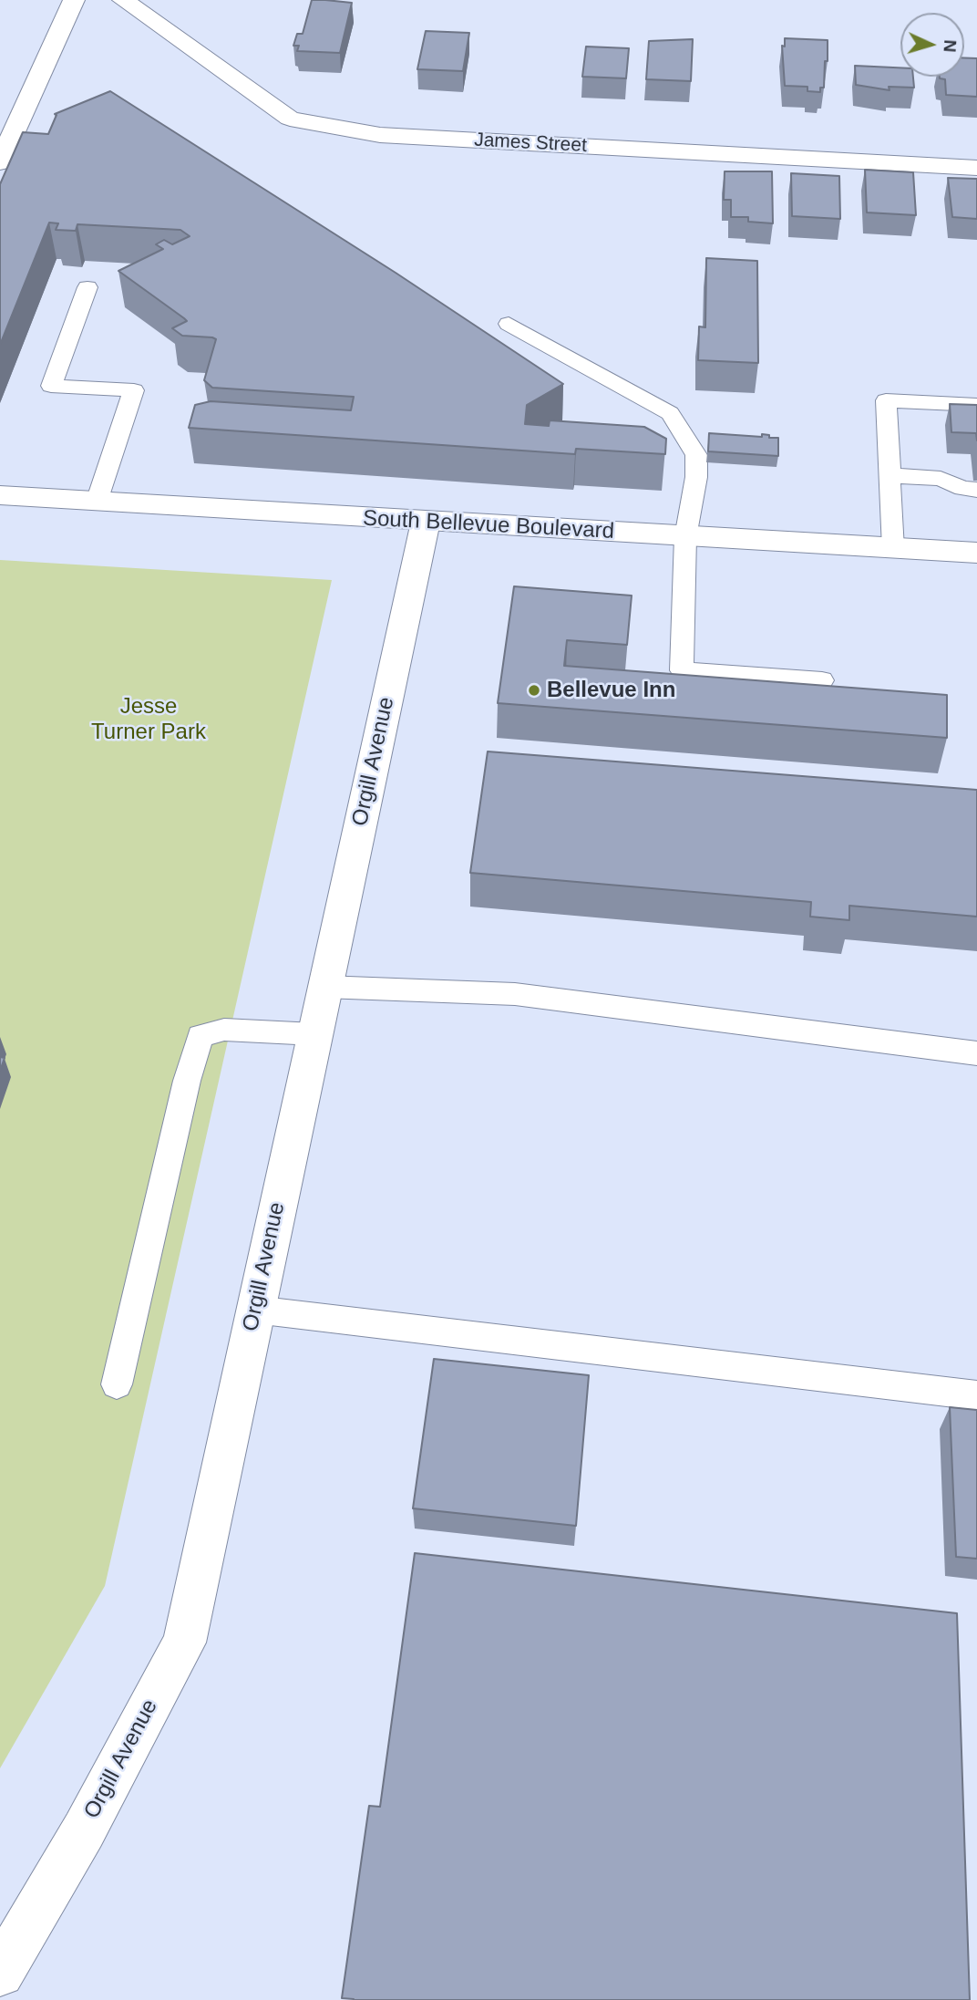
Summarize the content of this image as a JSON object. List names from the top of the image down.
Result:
{
  "streets": {
    "street": ["James Street", "South Bellevue Boulevard", "Orgill Avenue"]
  },
  "crossings": [
    ["South Bellevue Boulevard", "Orgill Avenue"]
  ],
  "parks": ["Jesse Turner Park"],
  "places": ["Bellevue Inn"],
  "north": "right"
}
